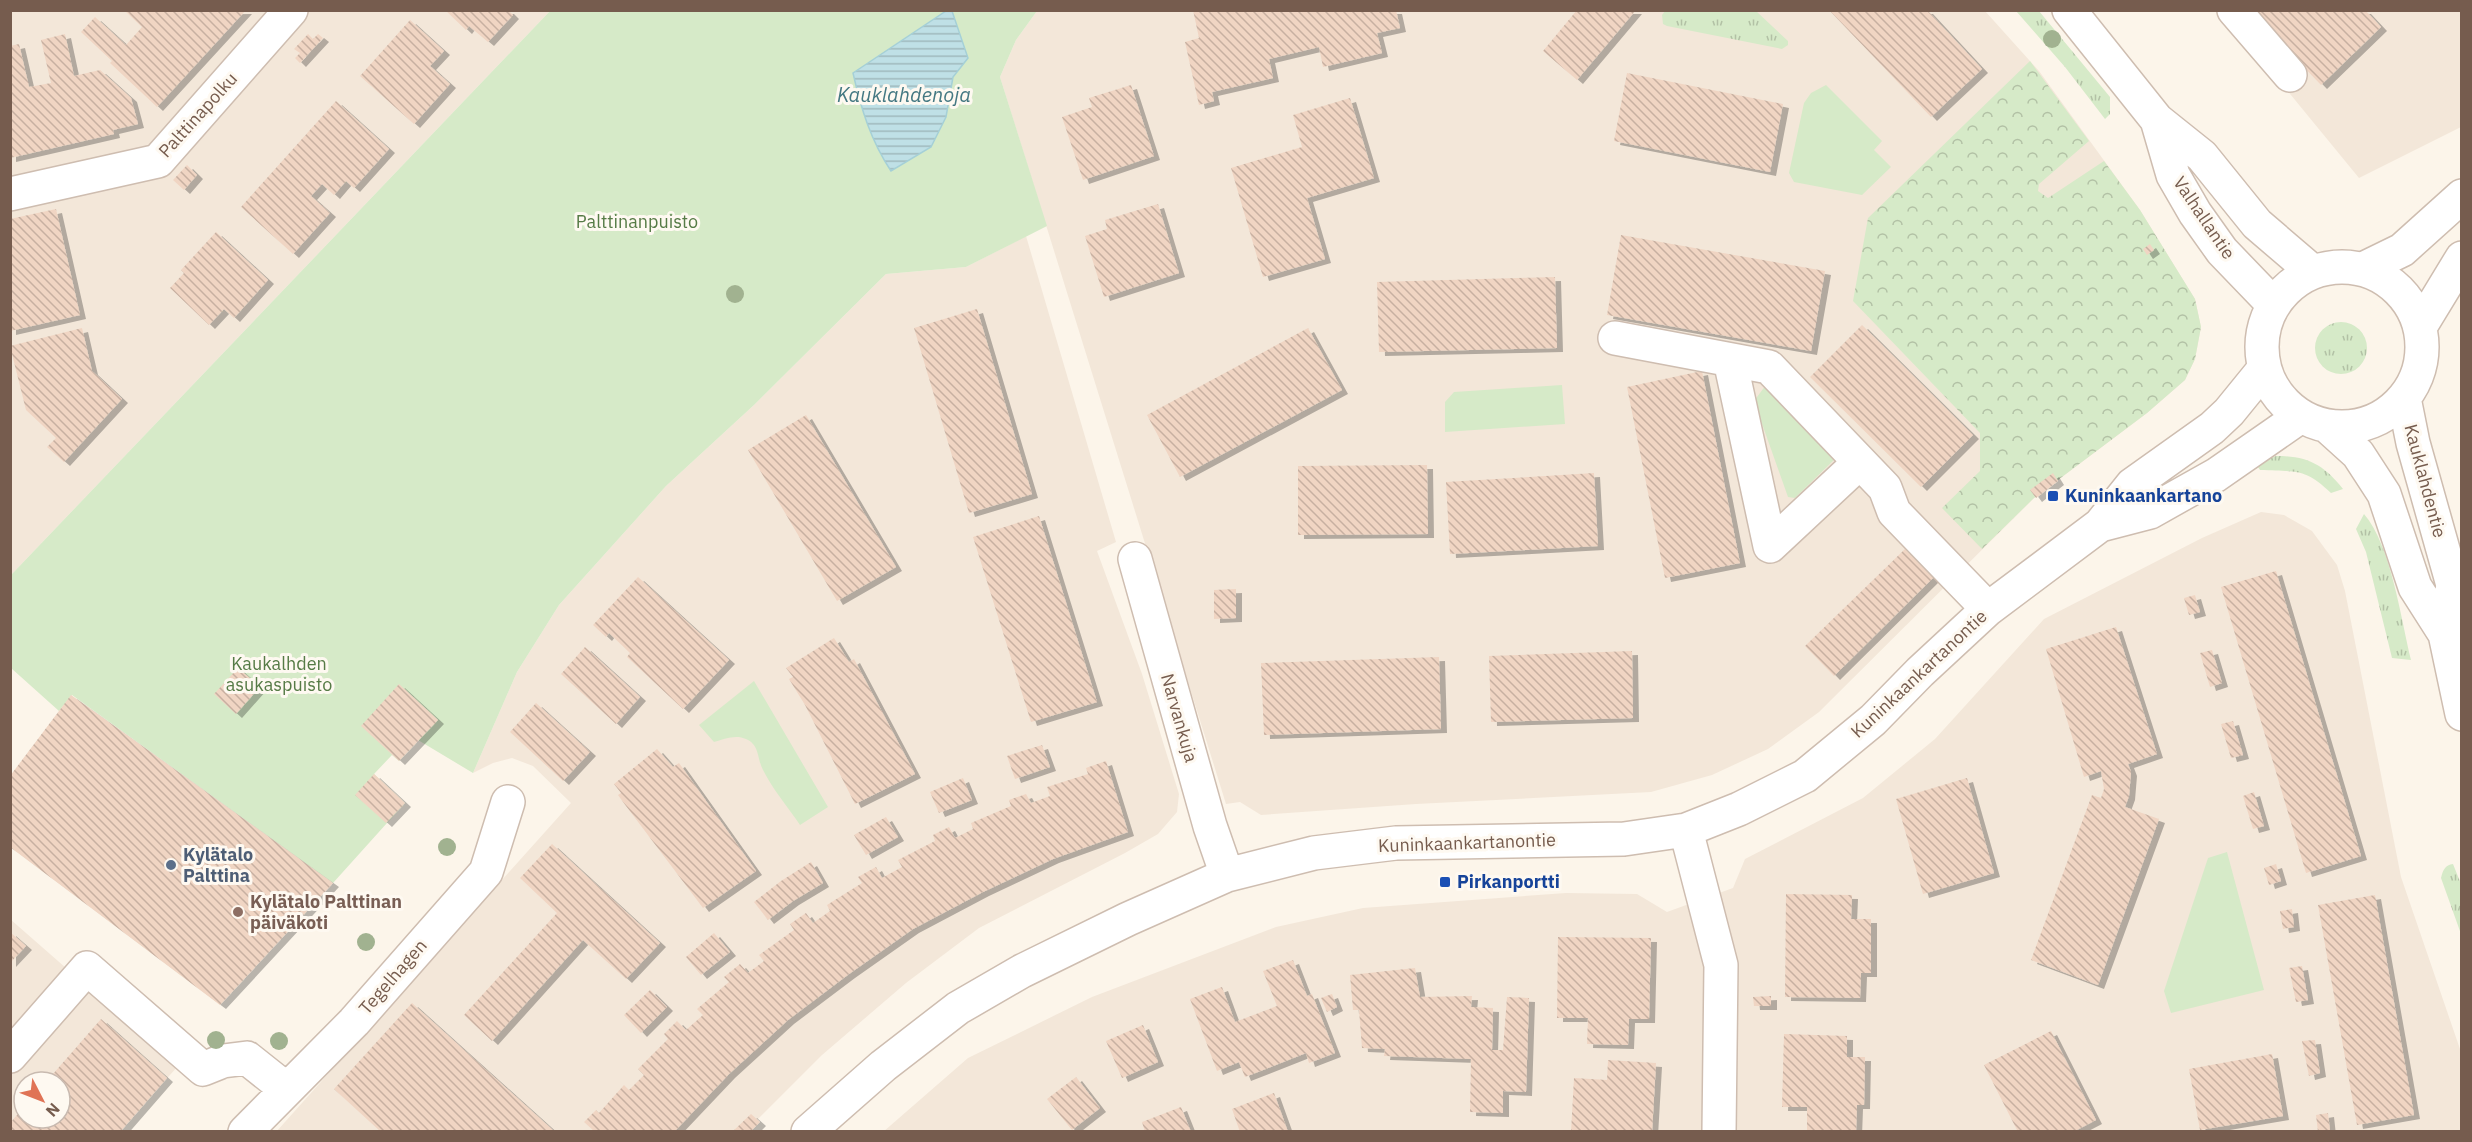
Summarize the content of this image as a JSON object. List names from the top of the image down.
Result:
{
  "streets": {
    "street": [
      "Palttinapolku",
      "Valhallantie",
      "Kauklahdentie",
      "Kuninkaankartanontie",
      "Narvankuja",
      "Tegelhagen"
    ]
  },
  "crossings": [
    ["Valhallantie", "Kauklahdentie"],
    ["Valhallantie", "Kuninkaankartanontie"],
    ["Kauklahdentie", "Kuninkaankartanontie"],
    ["Kuninkaankartanontie", "Narvankuja"]
  ],
  "water": ["Kauklahdenoja"],
  "parks": ["Palttinanpuisto", "Kaukalhden asukaspuisto"],
  "places": {
    "transit": ["Kuninkaankartano", "Pirkanportti"],
    "other": ["Kylätalo Palttina", "Kylätalo Palttinan päiväkoti"]
  },
  "north": "bottom right"
}
